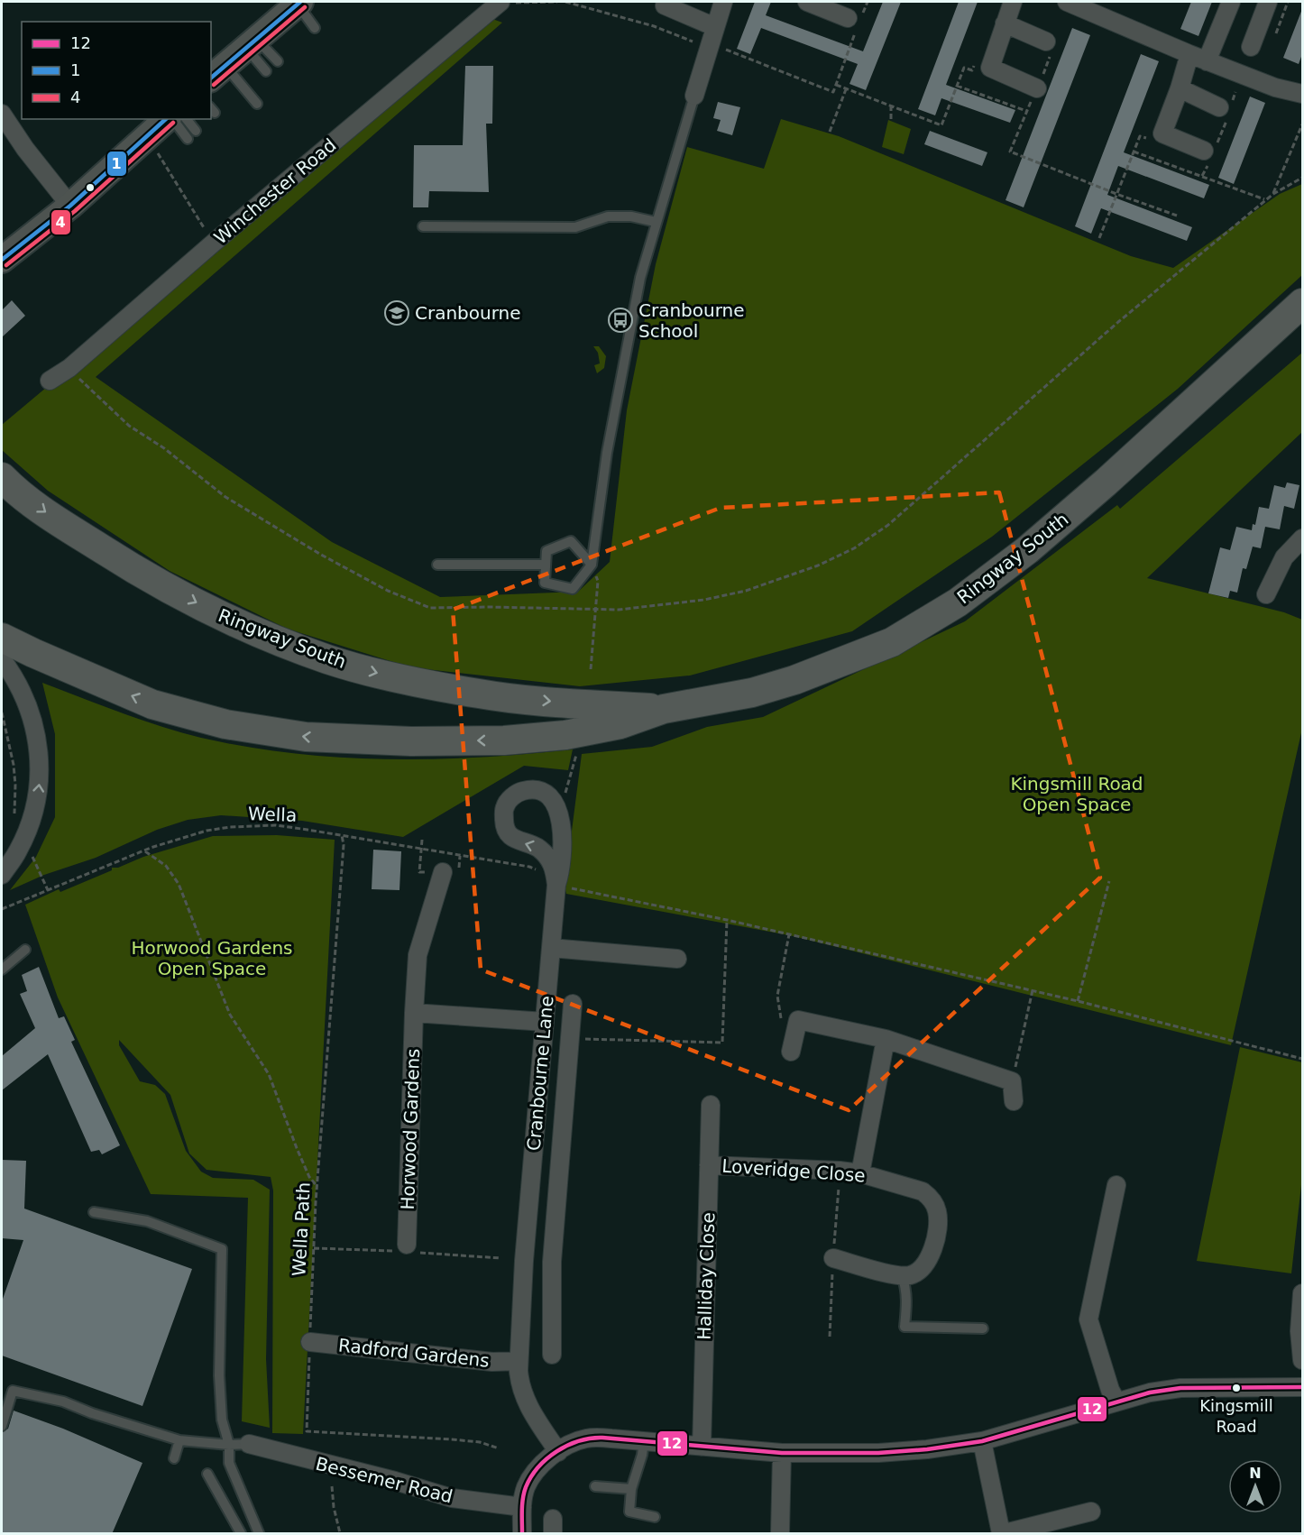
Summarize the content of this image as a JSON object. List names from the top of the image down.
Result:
{
  "streets": {
    "main road": ["Ringway South"],
    "street": [
      "Winchester Road",
      "Cranbourne Lane",
      "Horwood Gardens",
      "Loveridge Close",
      "Halliday Close",
      "Radford Gardens",
      "Bessemer Road"
    ],
    "path": ["Wella", "Wella Path"]
  },
  "crossings": [
    ["Wella", "Wella Path"],
    ["Cranbourne Lane", "Radford Gardens"],
    ["Loveridge Close", "Halliday Close"],
    ["Wella Path", "Radford Gardens"]
  ],
  "parks": ["Kingsmill Road Open Space", "Horwood Gardens Open Space"],
  "places": {
    "school or university": ["Cranbourne"],
    "bus stop": ["Cranbourne School"],
    "other": ["Kingsmill Road"]
  },
  "lines": ["transit line 1", "transit line 4", "transit line 12"],
  "legend": ["12", "1", "4"],
  "north": "top"
}
